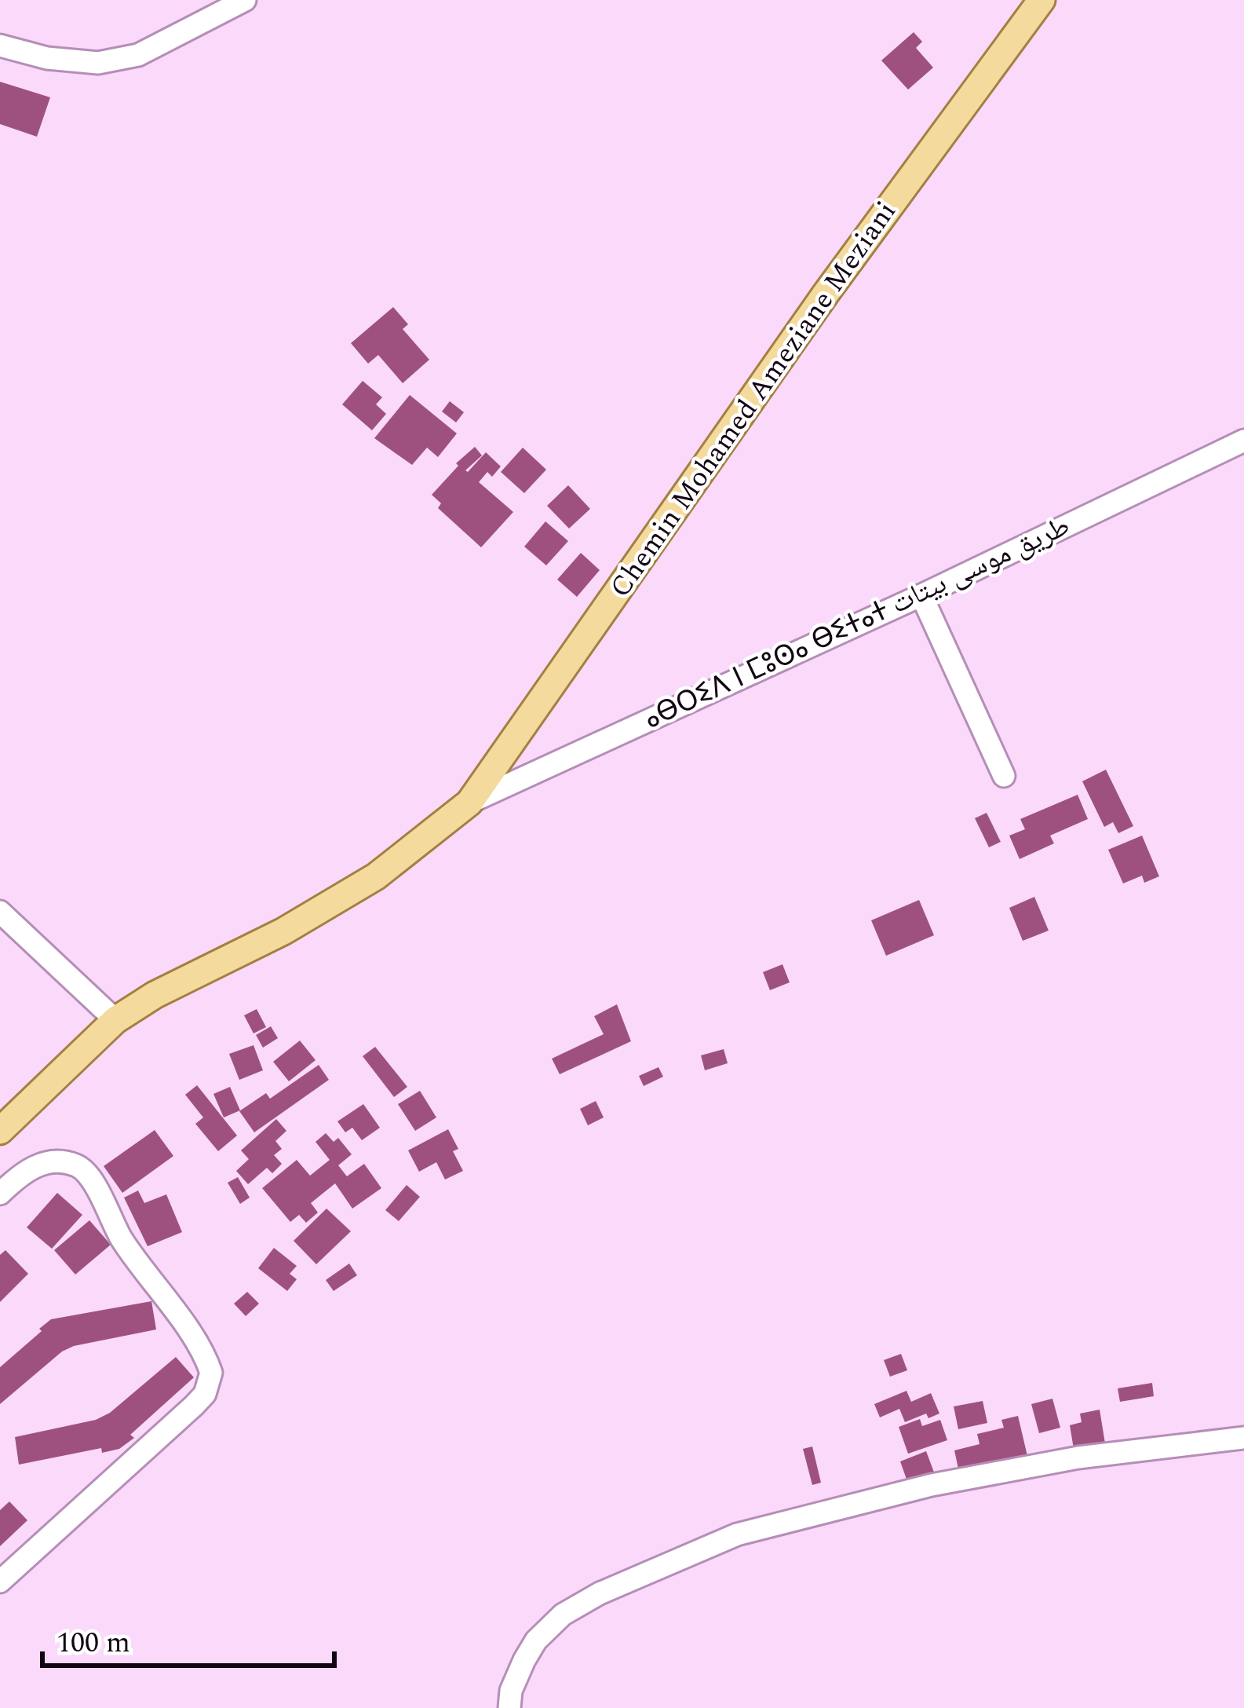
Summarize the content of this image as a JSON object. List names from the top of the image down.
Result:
{
  "streets": {
    "main road": ["Chemin Mohamed Ameziane Meziani"],
    "street": ["ⴰⴱⵔⵉⴷ ⵏ ⵎⵓⵙⴰ ⴱⵉⵜⴰⵜ طريق موسى بيتات"]
  },
  "crossings": [
    ["Chemin Mohamed Ameziane Meziani", "ⴰⴱⵔⵉⴷ ⵏ ⵎⵓⵙⴰ ⴱⵉⵜⴰⵜ طريق موسى بيتات"]
  ],
  "scale_bar": "100 m"
}
